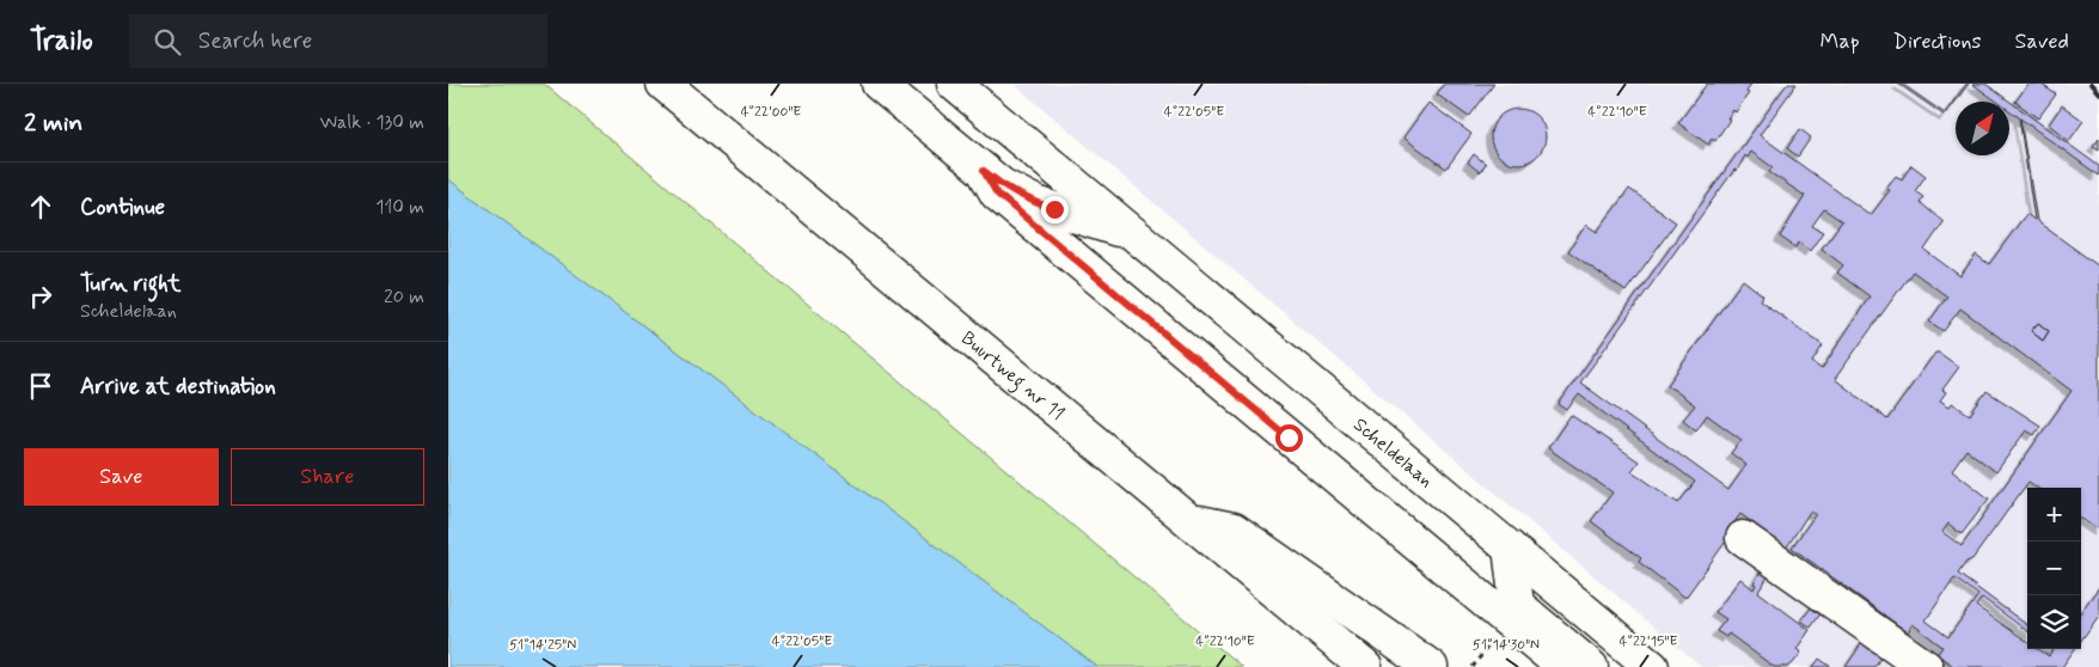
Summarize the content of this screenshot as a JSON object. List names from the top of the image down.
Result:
{
  "streets": {
    "lane": ["Buurtweg nr 11", "Scheldelaan"]
  },
  "north": "top right",
  "page": {
    "header": "Trailo",
    "search": "Search here",
    "nav": ["Map", "Directions", "Saved"],
    "heading": ["2 min", "Walk · 130 m"],
    "list": [
      ["Continue", "110 m"],
      ["Turn right", "Scheldelaan", "20 m"],
      "Arrive at destination"
    ],
    "buttons": ["Save", "Share"],
    "map_buttons": ["+", "−"]
  },
  "coordinates": [
    "4°22'00\"E",
    "4°22'05\"E",
    "4°22'10\"E",
    "4°22'15\"E",
    "51°14'25\"N",
    "51°14'30\"N"
  ]
}
